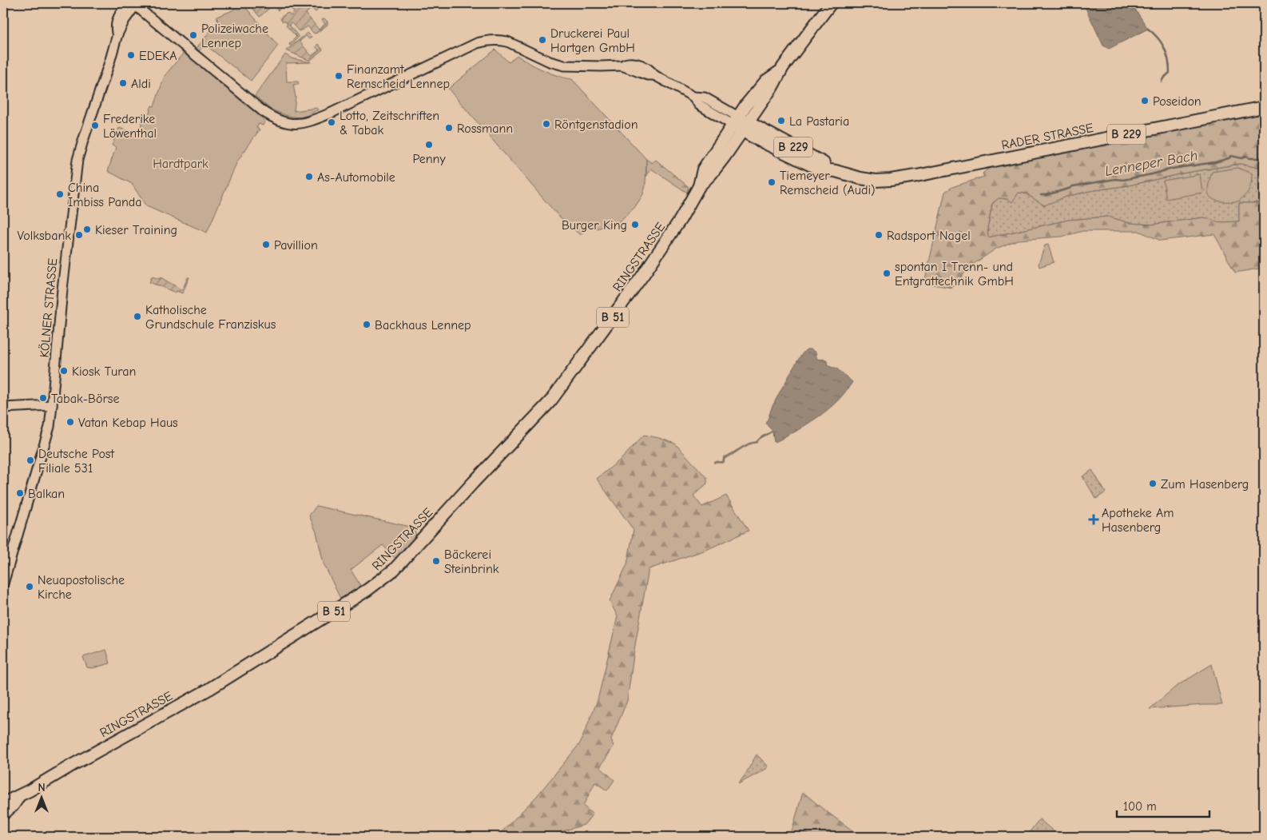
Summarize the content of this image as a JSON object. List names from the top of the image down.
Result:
{
  "streets": {
    "main road": [
      "B 229",
      "RADER STRASSE",
      "RINGSTRASSE",
      "B 51"
    ],
    "street": ["KÖLNER STRASSE"]
  },
  "crossings": [
    ["B 229", "RADER STRASSE"],
    ["B 229", "RINGSTRASSE"],
    ["B 229", "KÖLNER STRASSE"],
    ["RADER STRASSE", "RINGSTRASSE"]
  ],
  "water": ["Lenneper Bach"],
  "parks": ["Hardtpark"],
  "places": {
    "other": [
      "Polizeiwache Lennep",
      "Druckerei Paul Hartgen GmbH",
      "EDEKA",
      "Finanzamt Remscheid Lennep",
      "Aldi",
      "Poseidon",
      "La Pastaria",
      "Lotto, Zeitschriften & Tabak",
      "Röntgenstadion",
      "Frederike Löwenthal",
      "Rossmann",
      "Penny",
      "As-Automobile",
      "Tiemeyer Remscheid (Audi)",
      "China Imbiss Panda",
      "Burger King",
      "Kieser Training",
      "Volksbank",
      "Radsport Nagel",
      "Pavillion",
      "spontan I Trenn- und Entgrattechnik GmbH",
      "Katholische Grundschule Franziskus",
      "Backhaus Lennep",
      "Kiosk Turan",
      "Tabak-Börse",
      "Vatan Kebap Haus",
      "Deutsche Post Filiale 531",
      "Zum Hasenberg",
      "Balkan",
      "Bäckerei Steinbrink",
      "Neuapostolische Kirche"
    ],
    "health": ["Apotheke Am Hasenberg"]
  },
  "scale_bar": "100 m",
  "north": "top"
}
